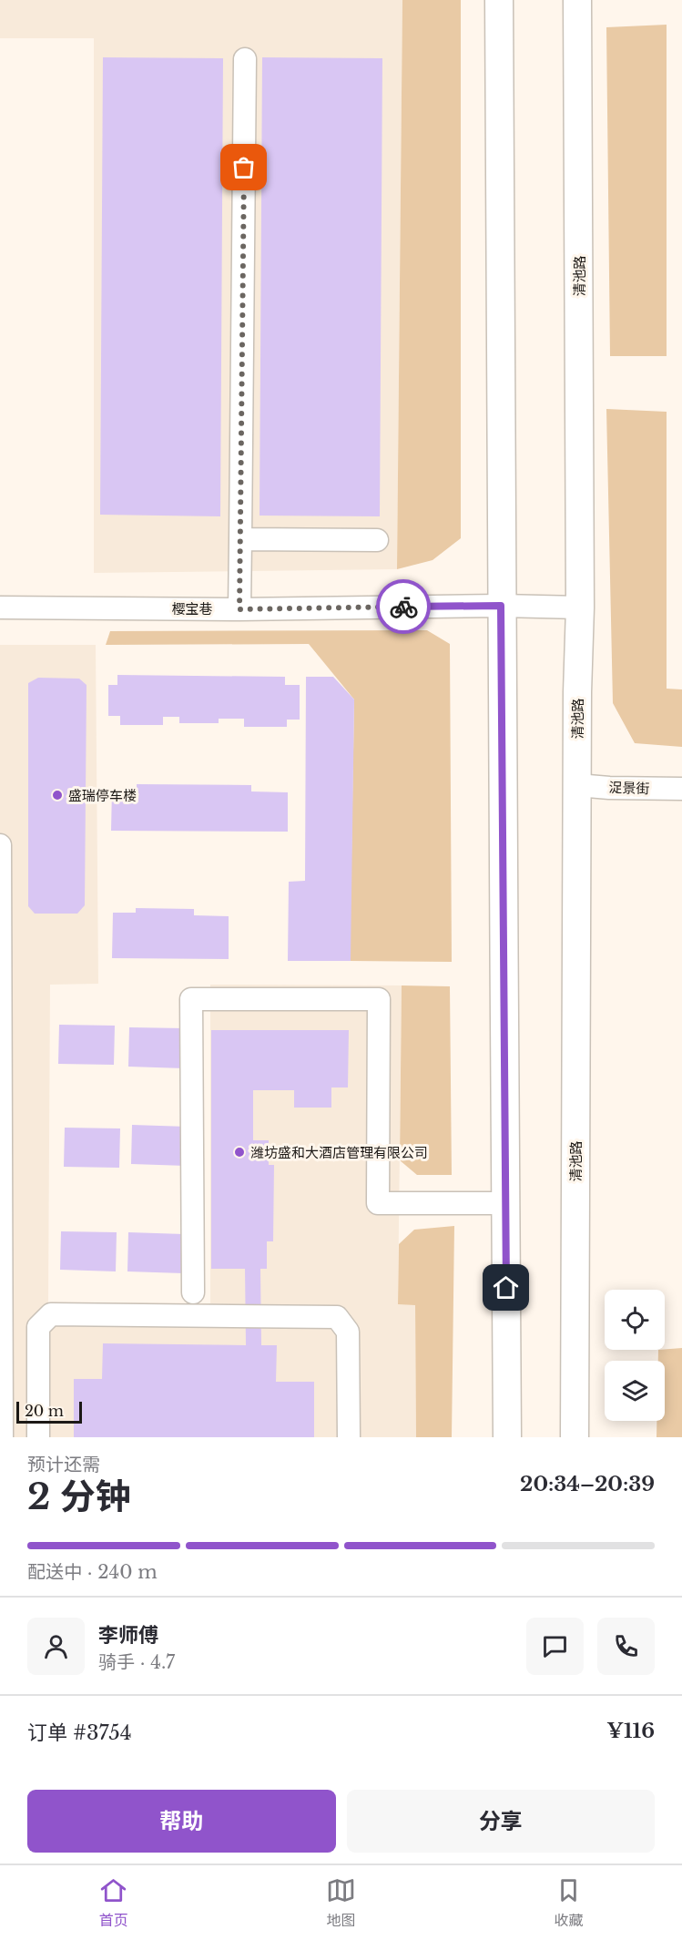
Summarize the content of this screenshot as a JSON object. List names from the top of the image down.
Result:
{
  "streets": {
    "main road": ["清池路"],
    "street": ["樱宝巷", "浞景街"]
  },
  "crossings": [
    ["清池路", "樱宝巷"],
    ["清池路", "浞景街"]
  ],
  "places": ["盛瑞停车楼", "潍坊盛和大酒店管理有限公司"],
  "scale_bar": "20 m",
  "page": {
    "scale": "20 m",
    "heading": ["2 分钟", "预计还需", "20:34–20:39"],
    "panel": [
      "李师傅",
      "骑手 · 4.7",
      "订单 #3754",
      "¥116"
    ],
    "bar": "配送中 · 240 m",
    "buttons": ["帮助", "分享"],
    "tabs": ["首页", "地图", "收藏"]
  }
}
